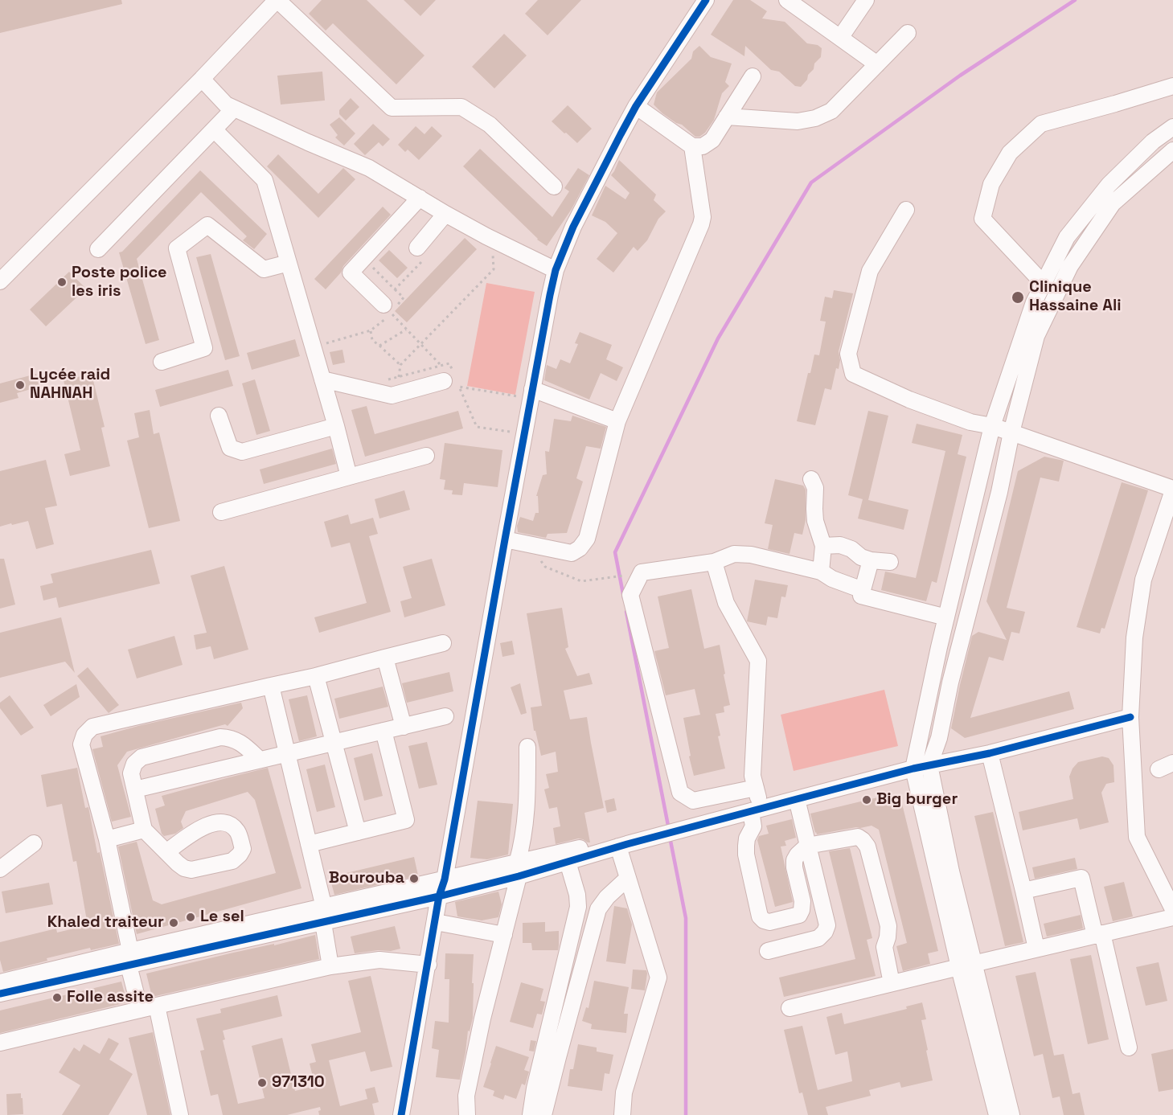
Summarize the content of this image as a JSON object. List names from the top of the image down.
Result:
{
  "places": [
    "Poste police les iris",
    "Clinique Hassaine Ali",
    "Lycée raid NAHNAH",
    "Big burger",
    "Bourouba",
    "Le sel",
    "Khaled traiteur",
    "Folle assite",
    "971310"
  ]
}
